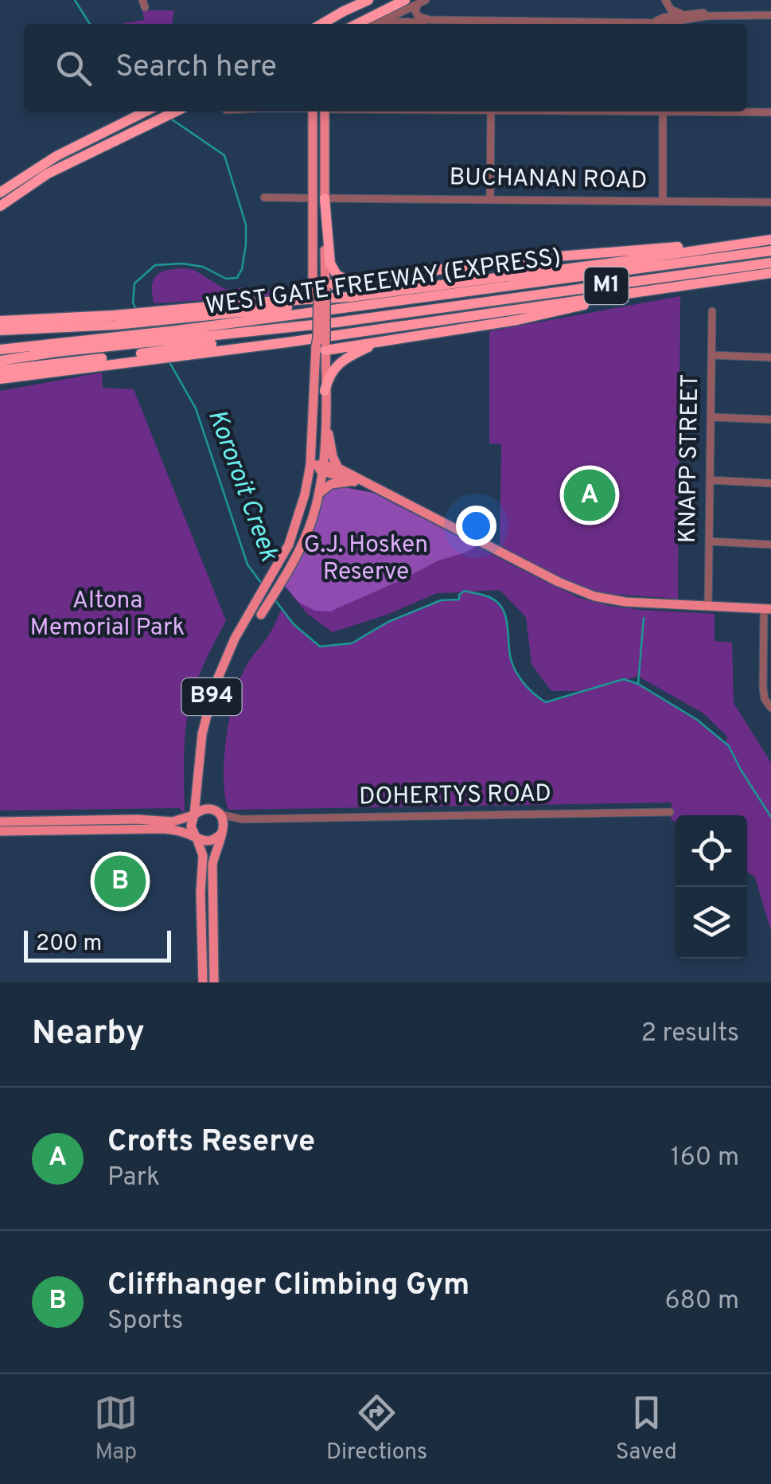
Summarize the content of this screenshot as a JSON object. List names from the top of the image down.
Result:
{
  "streets": {
    "highway": ["WEST GATE FREEWAY (EXPRESS)", "M1"],
    "main road": ["B94"],
    "street": ["BUCHANAN ROAD", "KNAPP STREET", "DOHERTYS ROAD"]
  },
  "crossings": [
    ["BUCHANAN ROAD", "B94"],
    ["WEST GATE FREEWAY (EXPRESS)", "M1"],
    ["B94", "DOHERTYS ROAD"]
  ],
  "water": ["Kororoit Creek"],
  "parks": ["G.J. Hosken Reserve", "Altona Memorial Park"],
  "scale_bar": "200 m",
  "page": {
    "search": "Search here",
    "pins": ["A", "B"],
    "scale": "200 m",
    "heading": ["Nearby", "2 results"],
    "list": [
      {
        "mark": "A",
        "name": "Crofts Reserve",
        "note": "Park",
        "value": "160 m"
      },
      {
        "mark": "B",
        "name": "Cliffhanger Climbing Gym",
        "note": "Sports",
        "value": "680 m"
      }
    ],
    "nav": ["Map", "Directions", "Saved"]
  }
}
